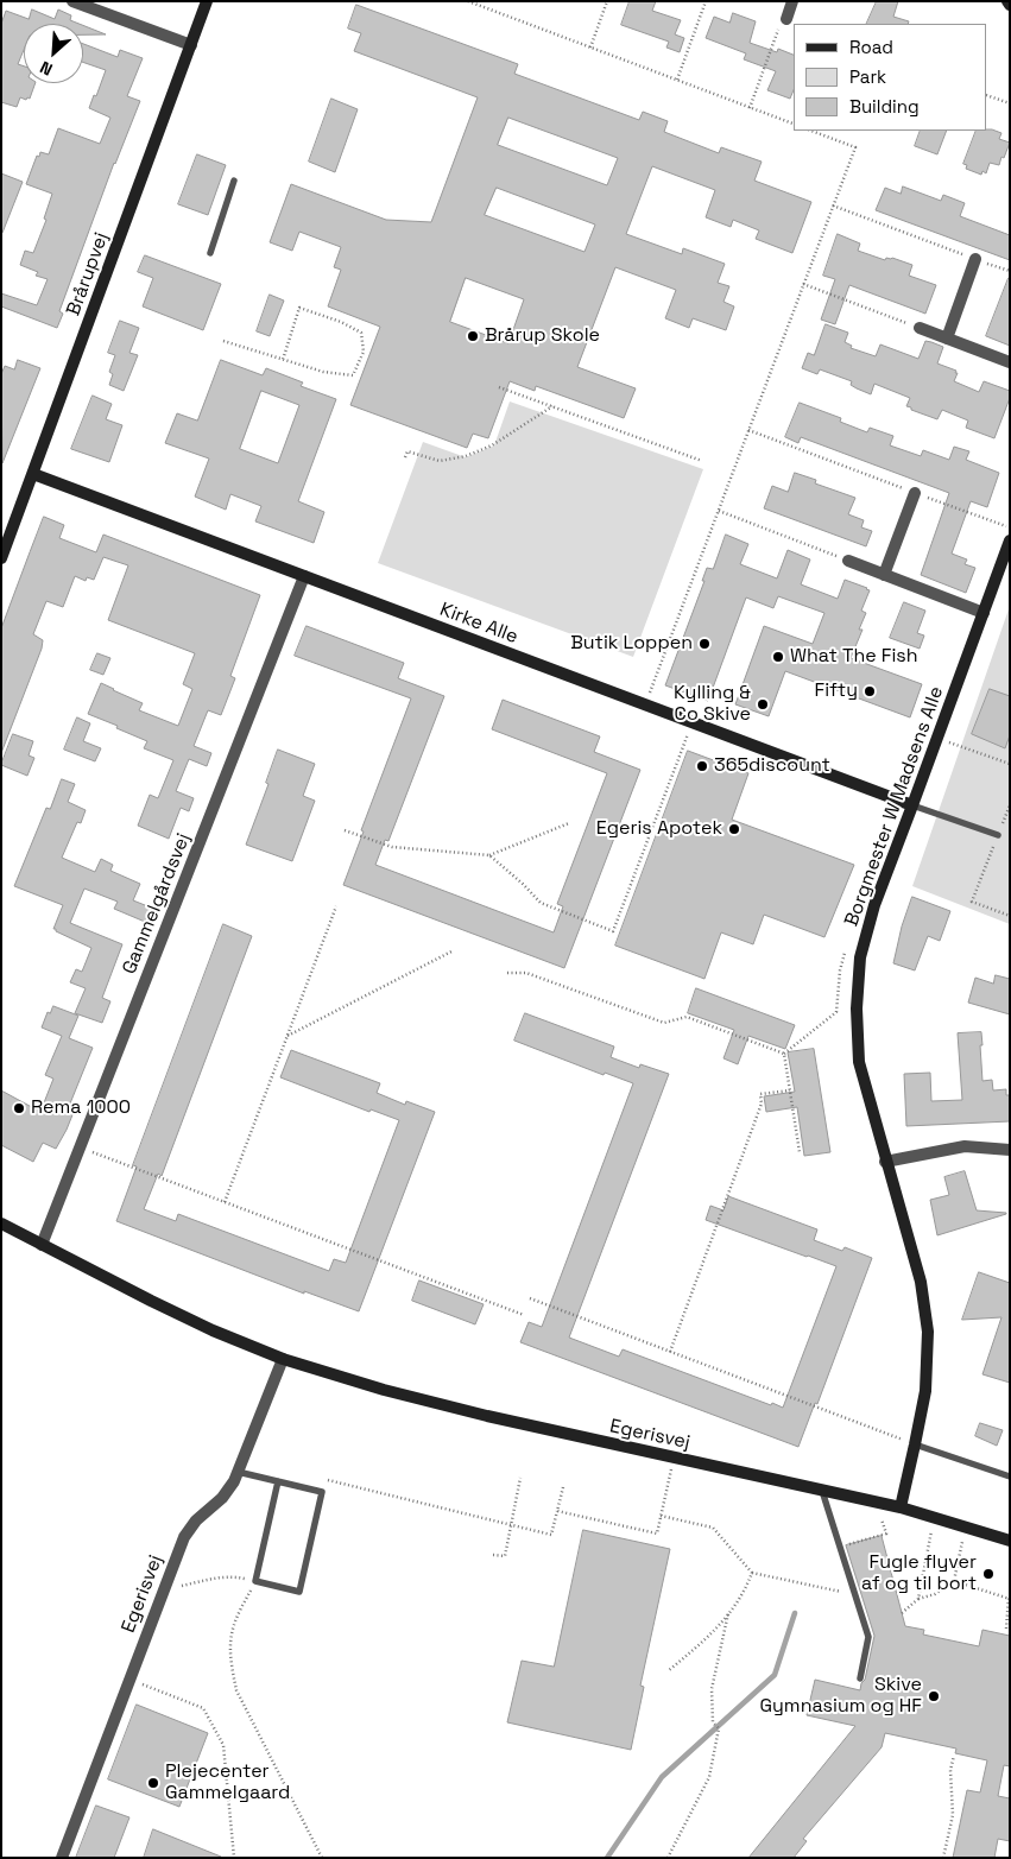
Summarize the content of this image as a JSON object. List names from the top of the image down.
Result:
{
  "streets": {
    "street": [
      "Brårupvej",
      "Kirke Alle",
      "Borgmester W Madsens Alle",
      "Gammelgårdsvej",
      "Egerisvej"
    ]
  },
  "crossings": [
    ["Brårupvej", "Kirke Alle"],
    ["Kirke Alle", "Borgmester W Madsens Alle"],
    ["Kirke Alle", "Gammelgårdsvej"],
    ["Borgmester W Madsens Alle", "Egerisvej"],
    ["Gammelgårdsvej", "Egerisvej"]
  ],
  "places": [
    "Brårup Skole",
    "Butik Loppen",
    "What The Fish",
    "Fifty",
    "Kylling & Co Skive",
    "365discount",
    "Egeris Apotek",
    "Rema 1000",
    "Fugle flyver af og til bort",
    "Skive Gymnasium og HF",
    "Plejecenter Gammelgaard"
  ],
  "legend": ["Road", "Park", "Building"],
  "north": "bottom left"
}
